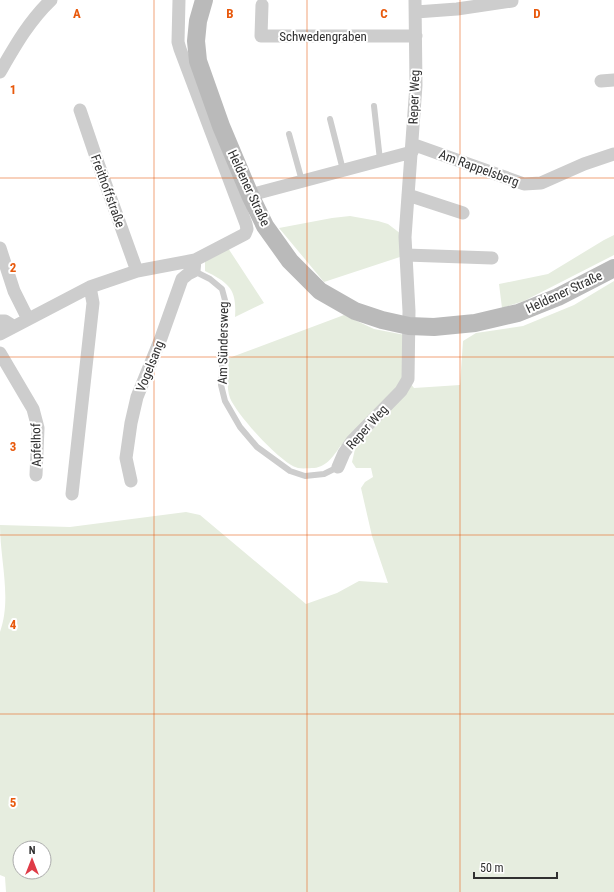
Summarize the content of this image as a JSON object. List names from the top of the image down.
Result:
{
  "streets": {
    "main road": ["Heldener Straße"],
    "street": [
      "Schwedengraben",
      "Reper Weg",
      "Am Rappelsberg",
      "Freithoffstraße",
      "Vogelsang",
      "Apfelhof"
    ],
    "lane": ["Am Sündersweg"]
  },
  "crossings": [
    ["Schwedengraben", "Reper Weg"],
    ["Reper Weg", "Am Rappelsberg"],
    ["Reper Weg", "Heldener Straße"],
    ["Reper Weg", "Am Sündersweg"],
    ["Am Sündersweg", "Vogelsang"]
  ],
  "scale_bar": "50 m",
  "north": "top",
  "grid": {
    "columns": [
      "A",
      "B",
      "C",
      "D"
    ],
    "rows": [
      "1",
      "2",
      "3",
      "4",
      "5"
    ]
  }
}
